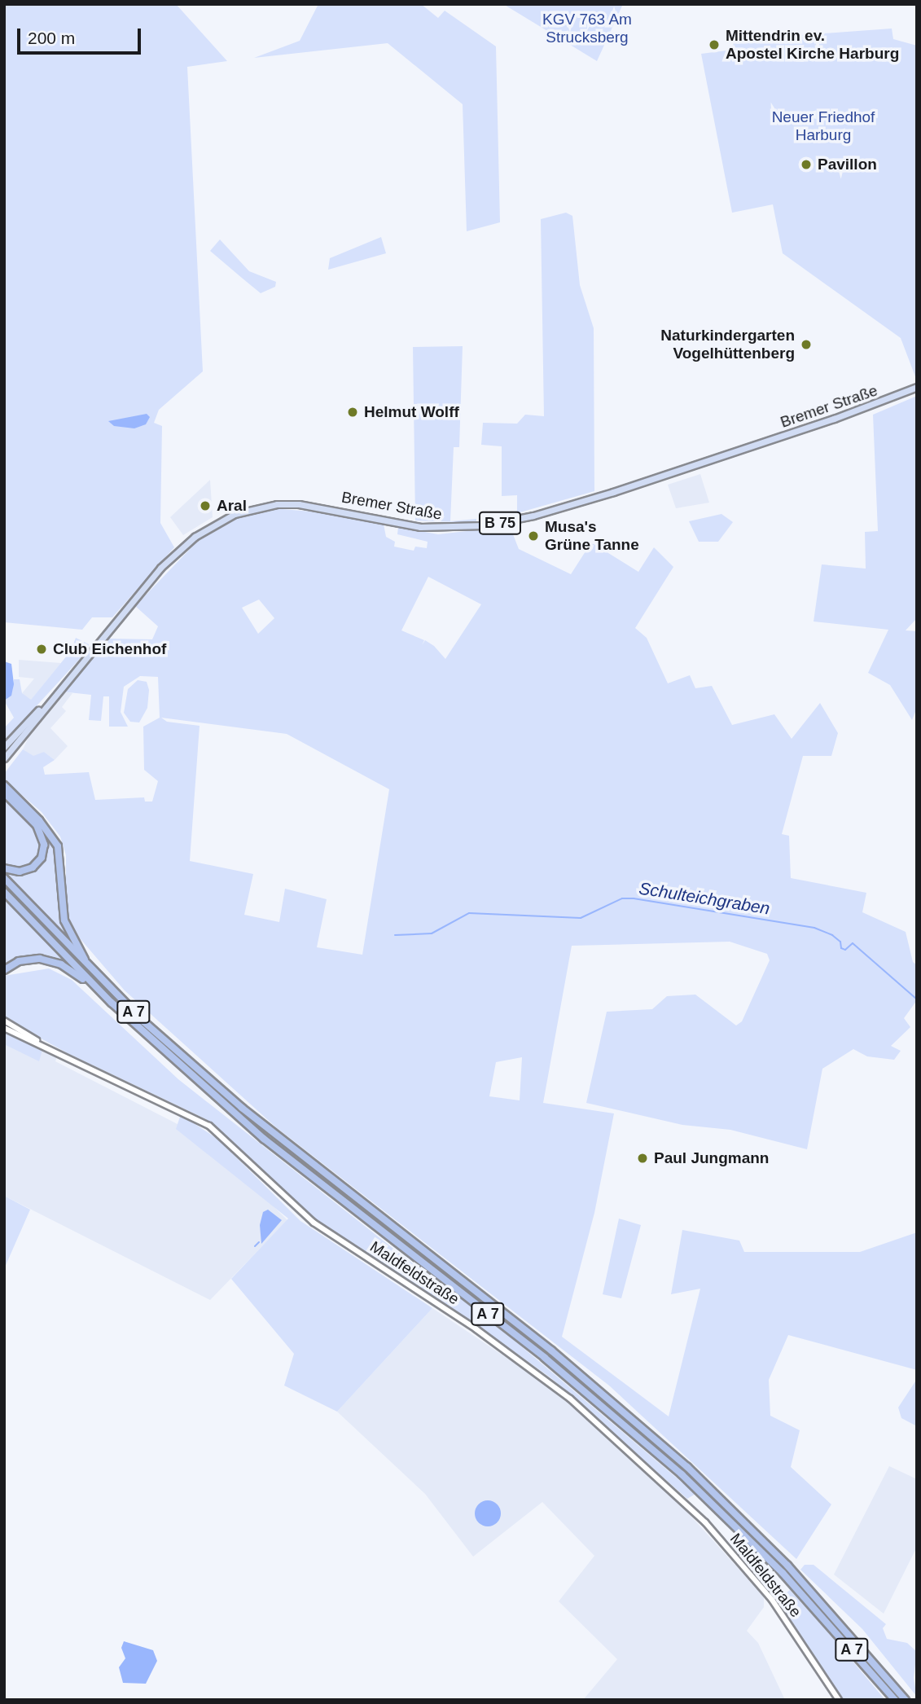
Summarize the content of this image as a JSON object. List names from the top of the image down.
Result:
{
  "streets": {
    "highway": ["A 7"],
    "main road": ["Bremer Straße", "B 75", "Maldfeldstraße"]
  },
  "water": ["Schulteichgraben"],
  "parks": ["KGV 763 Am Strucksberg", "Neuer Friedhof Harburg"],
  "places": [
    "Mittendrin ev. Apostel Kirche Harburg",
    "Pavillon",
    "Naturkindergarten Vogelhüttenberg",
    "Helmut Wolff",
    "Aral",
    "Musa's Grüne Tanne",
    "Club Eichenhof",
    "Paul Jungmann"
  ],
  "scale_bar": "200 m"
}
